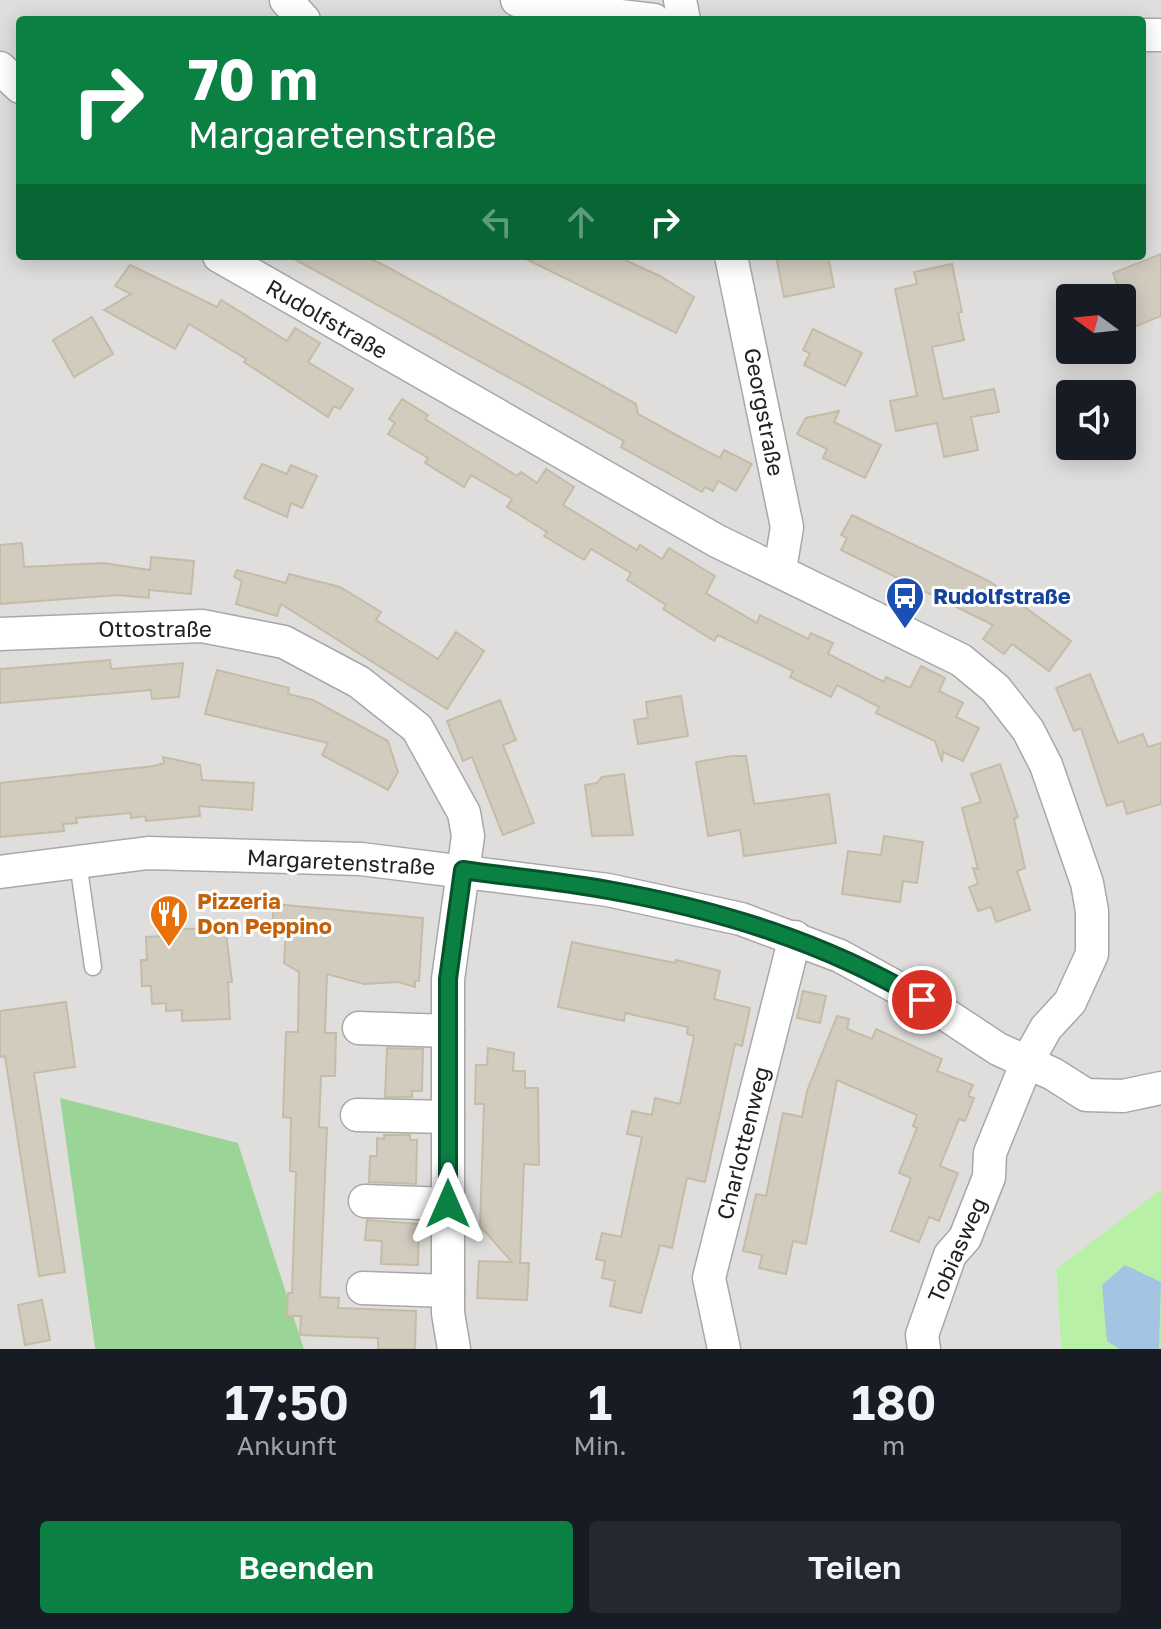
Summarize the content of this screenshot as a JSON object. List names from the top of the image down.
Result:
{
  "streets": {
    "street": [
      "Rudolfstraße",
      "Georgstraße",
      "Ottostraße",
      "Margaretenstraße",
      "Charlottenweg",
      "Tobiasweg"
    ]
  },
  "crossings": [
    ["Rudolfstraße", "Georgstraße"],
    ["Rudolfstraße", "Margaretenstraße"],
    ["Rudolfstraße", "Tobiasweg"],
    ["Ottostraße", "Margaretenstraße"],
    ["Margaretenstraße", "Charlottenweg"],
    ["Margaretenstraße", "Tobiasweg"]
  ],
  "places": {
    "bus stop": ["Rudolfstraße"],
    "restaurant": ["Pizzeria Don Peppino"]
  },
  "north": "left",
  "page": {
    "turn": ["70 m", "Margaretenstraße"],
    "eta": [
      "17:50",
      "Ankunft",
      "1",
      "Min.",
      "180",
      "m"
    ],
    "buttons": ["Beenden", "Teilen"]
  }
}
